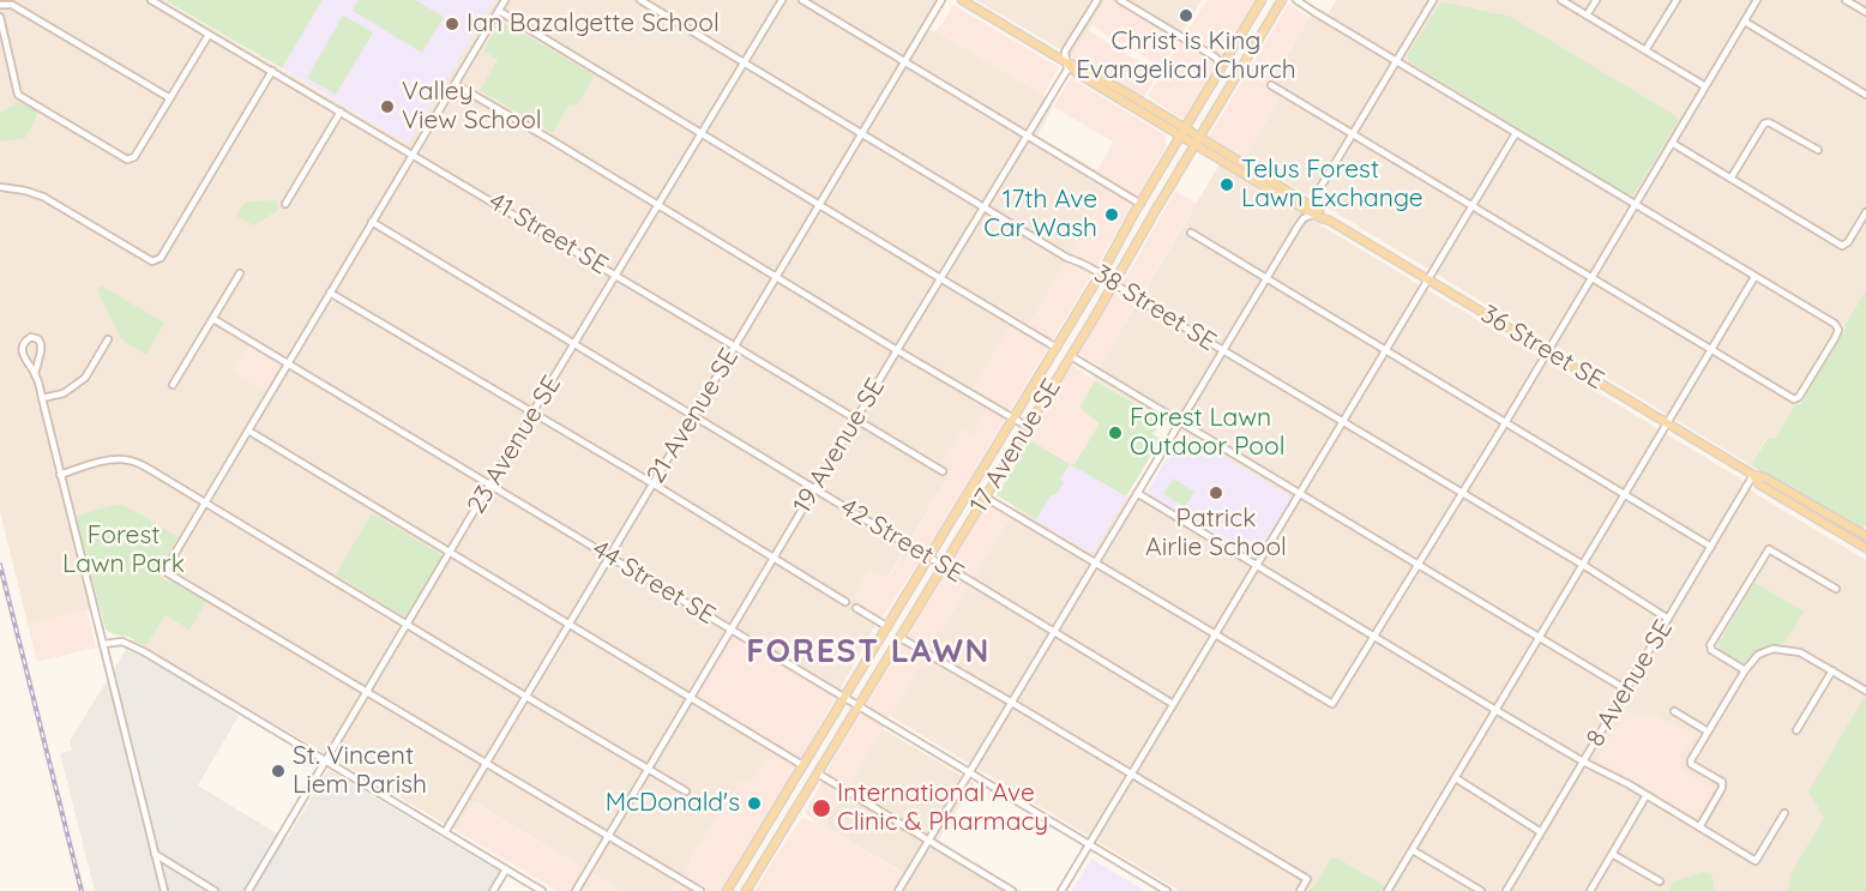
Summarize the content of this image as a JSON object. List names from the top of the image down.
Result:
{
  "streets": {
    "main road": ["36 Street SE", "17 Avenue SE"],
    "street": [
      "41 Street SE",
      "38 Street SE",
      "21 Avenue SE",
      "23 Avenue SE",
      "19 Avenue SE",
      "42 Street SE",
      "44 Street SE",
      "8 Avenue SE"
    ]
  },
  "crossings": [
    ["41 Street SE", "21 Avenue SE"],
    ["41 Street SE", "23 Avenue SE"],
    ["41 Street SE", "19 Avenue SE"],
    ["38 Street SE", "21 Avenue SE"],
    ["38 Street SE", "23 Avenue SE"],
    ["38 Street SE", "19 Avenue SE"],
    ["38 Street SE", "17 Avenue SE"],
    ["38 Street SE", "8 Avenue SE"],
    ["36 Street SE", "19 Avenue SE"],
    ["36 Street SE", "17 Avenue SE"],
    ["36 Street SE", "8 Avenue SE"],
    ["21 Avenue SE", "42 Street SE"],
    ["21 Avenue SE", "44 Street SE"],
    ["23 Avenue SE", "42 Street SE"],
    ["23 Avenue SE", "44 Street SE"],
    ["19 Avenue SE", "42 Street SE"],
    ["19 Avenue SE", "44 Street SE"],
    ["17 Avenue SE", "42 Street SE"],
    ["17 Avenue SE", "44 Street SE"]
  ],
  "districts": ["FOREST LAWN"],
  "parks": ["Forest Lawn Park"],
  "places": [
    "Christ is King Evangelical Church",
    "Ian Bazalgette School",
    "Valley View School",
    "Telus Forest Lawn Exchange",
    "17th Ave Car Wash",
    "Forest Lawn Outdoor Pool",
    "Patrick Airlie School",
    "St. Vincent Liem Parish",
    "McDonald's",
    "International Ave Clinic & Pharmacy"
  ]
}
